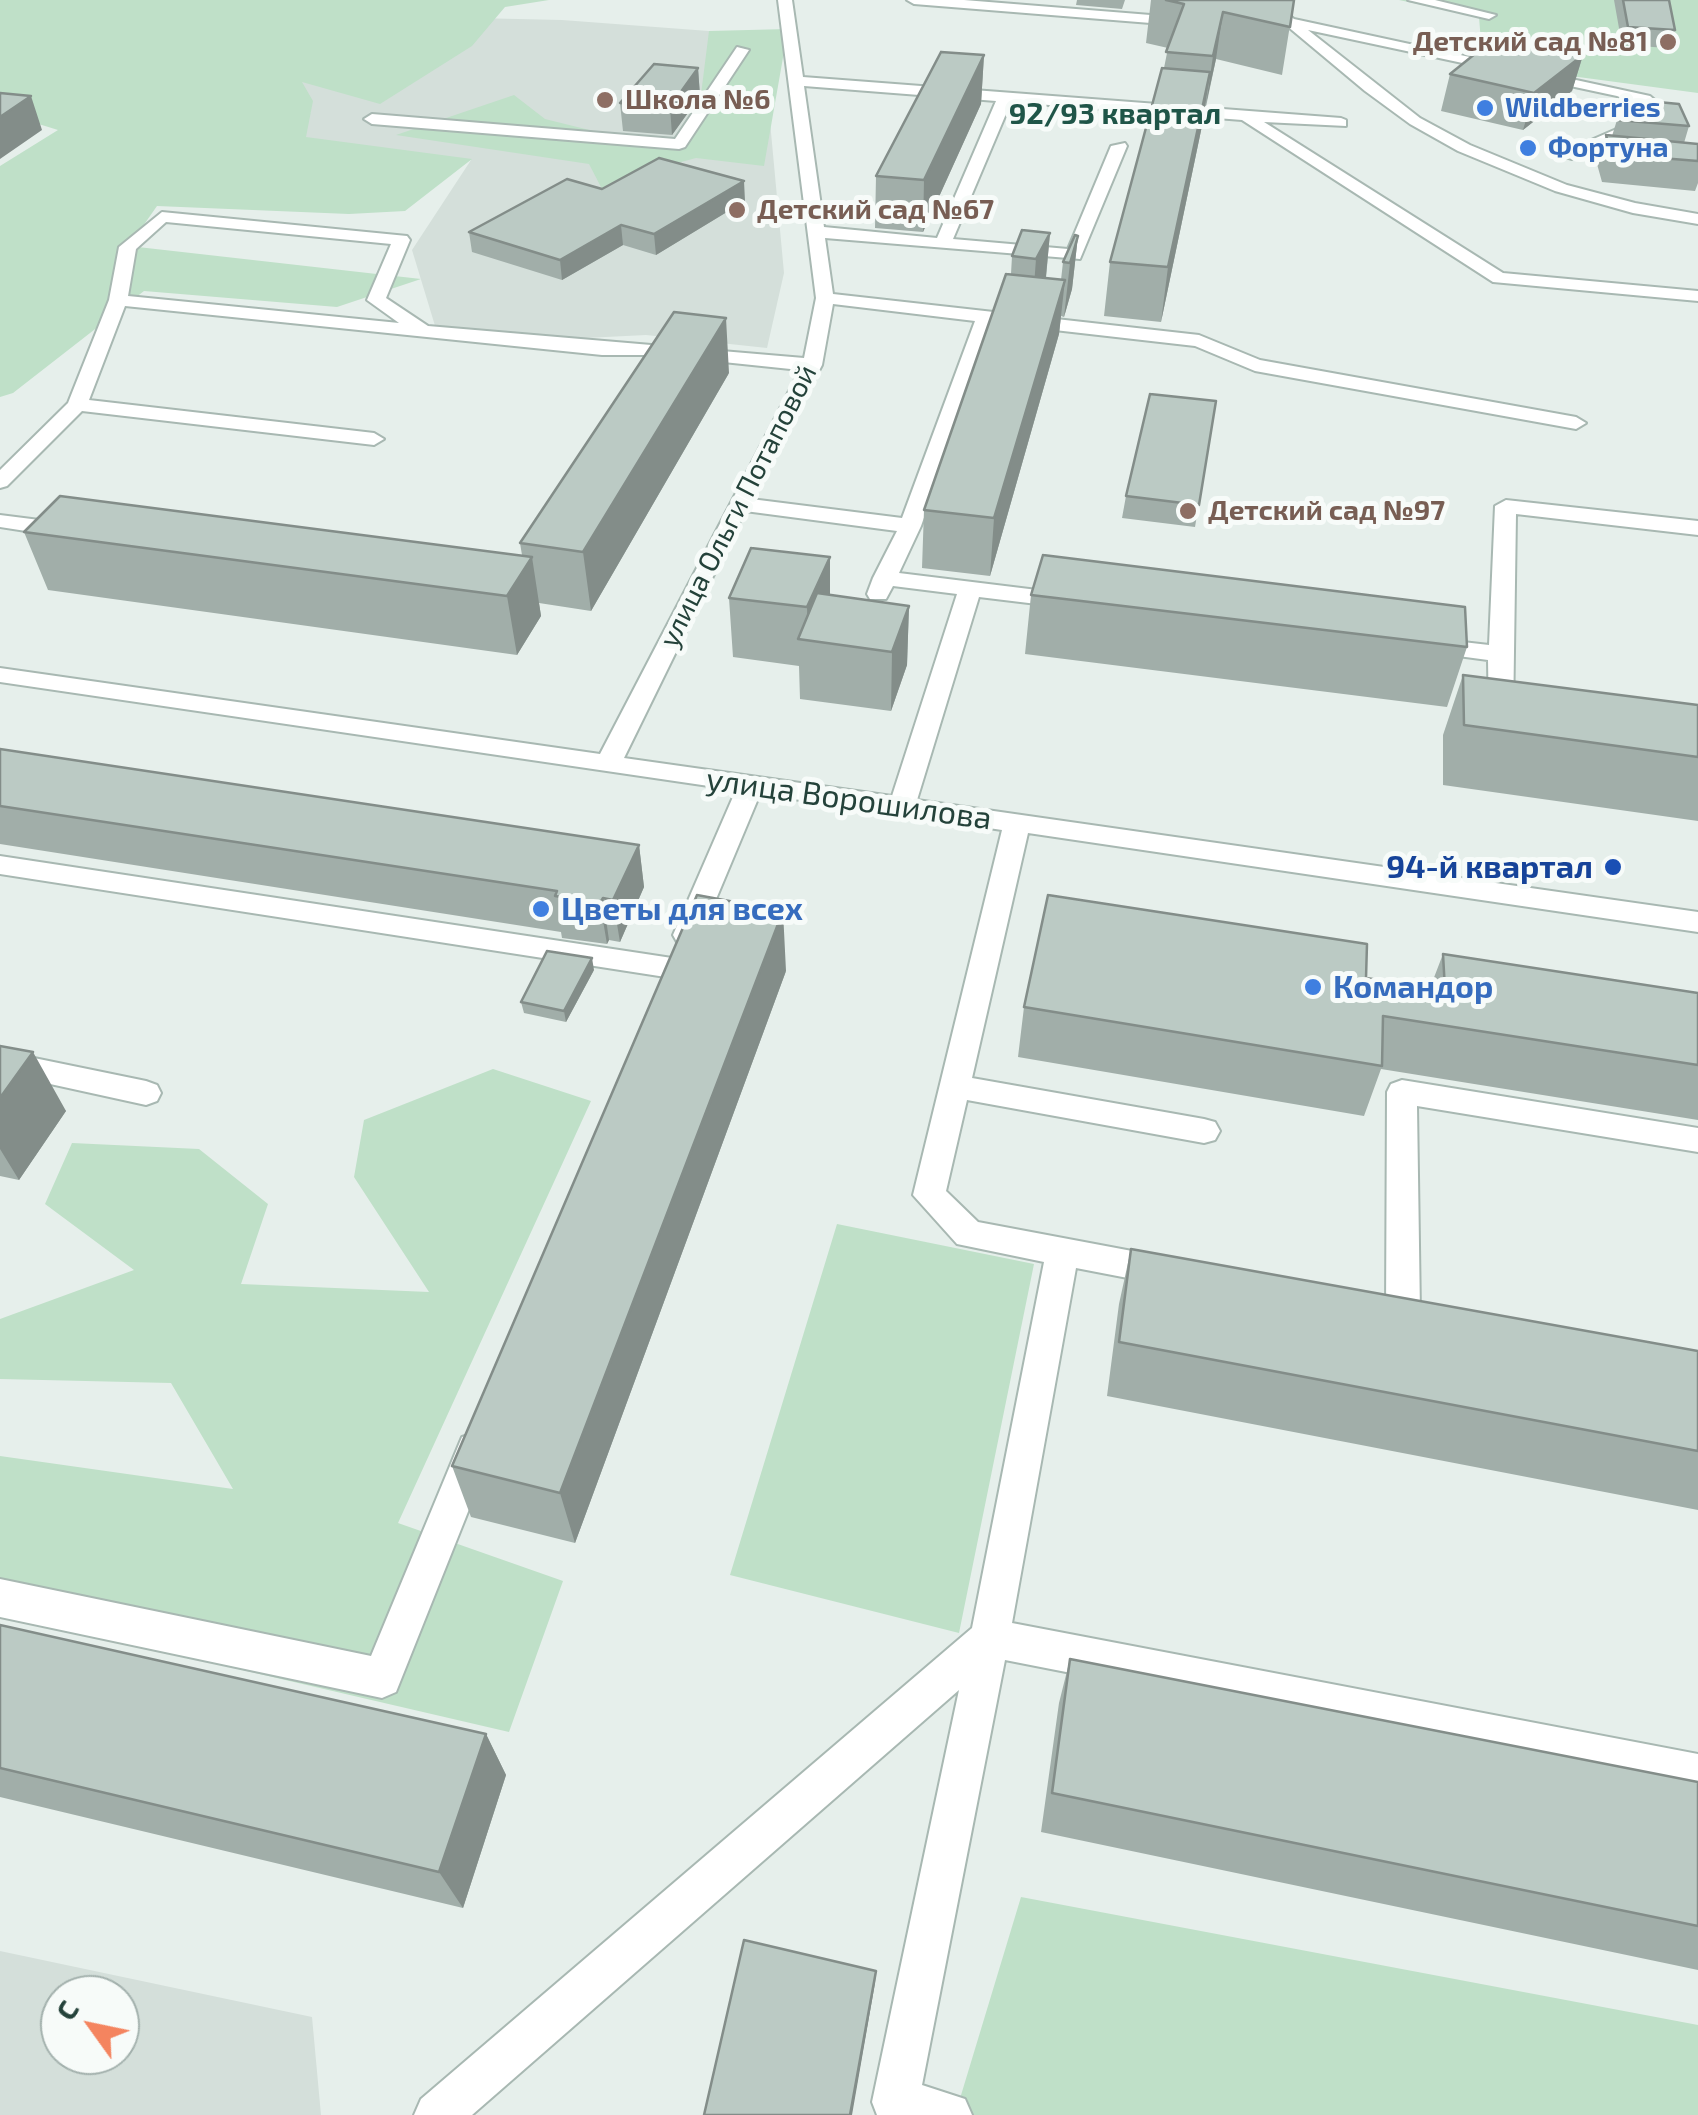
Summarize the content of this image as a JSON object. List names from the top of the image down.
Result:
{
  "streets": {
    "street": ["улица Ольги Потаповой", "улица Ворошилова"]
  },
  "crossings": [
    ["улица Ольги Потаповой", "улица Ворошилова"]
  ],
  "districts": ["92/93 квартал"],
  "places": [
    "Детский сад №81",
    "Школа №6",
    "Wildberries",
    "Фортуна",
    "Детский сад №67",
    "Детский сад №97",
    "94-й квартал",
    "Цветы для всех",
    "Командор"
  ],
  "north": "top left"
}
